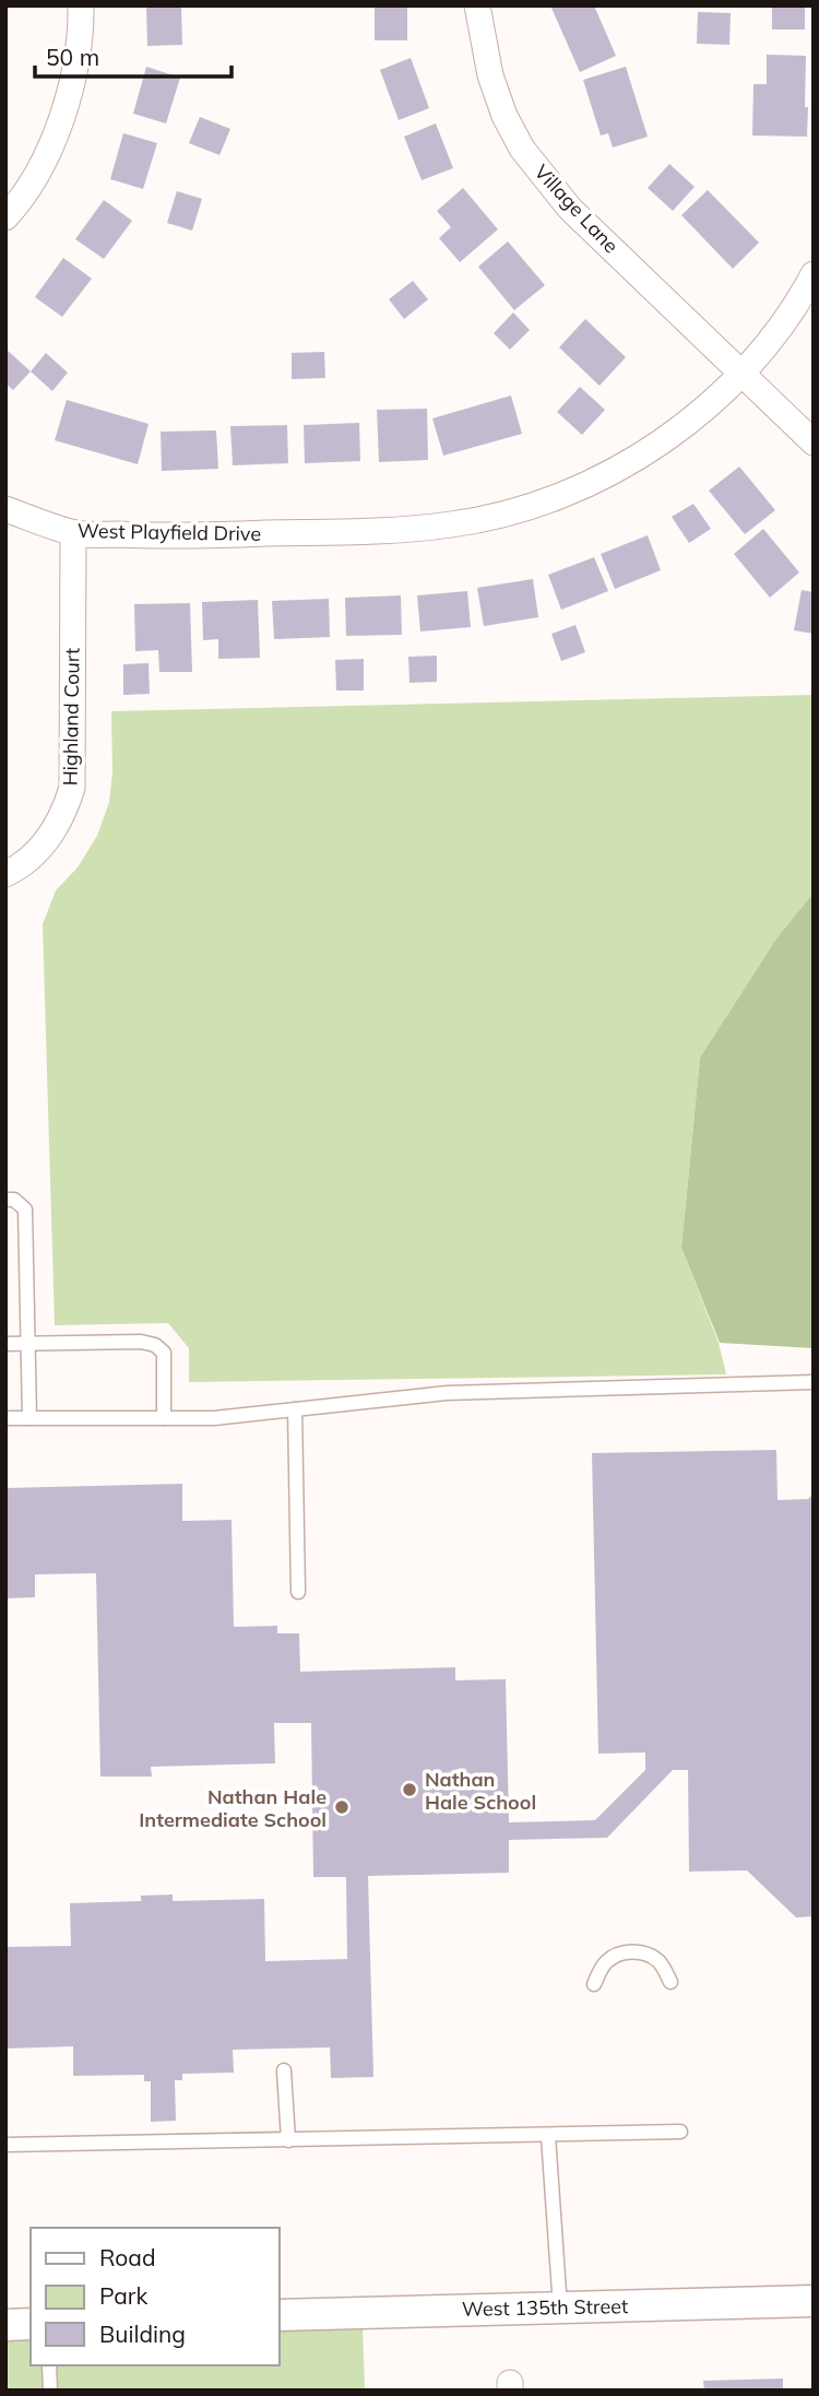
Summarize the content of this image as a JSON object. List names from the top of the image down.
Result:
{
  "streets": {
    "street": [
      "Village Lane",
      "West Playfield Drive",
      "Highland Court",
      "West 135th Street"
    ]
  },
  "crossings": [
    ["Village Lane", "West Playfield Drive"],
    ["West Playfield Drive", "Highland Court"]
  ],
  "places": ["Nathan Hale School", "Nathan Hale Intermediate School"],
  "legend": ["Road", "Park", "Building"],
  "scale_bar": "50 m"
}
